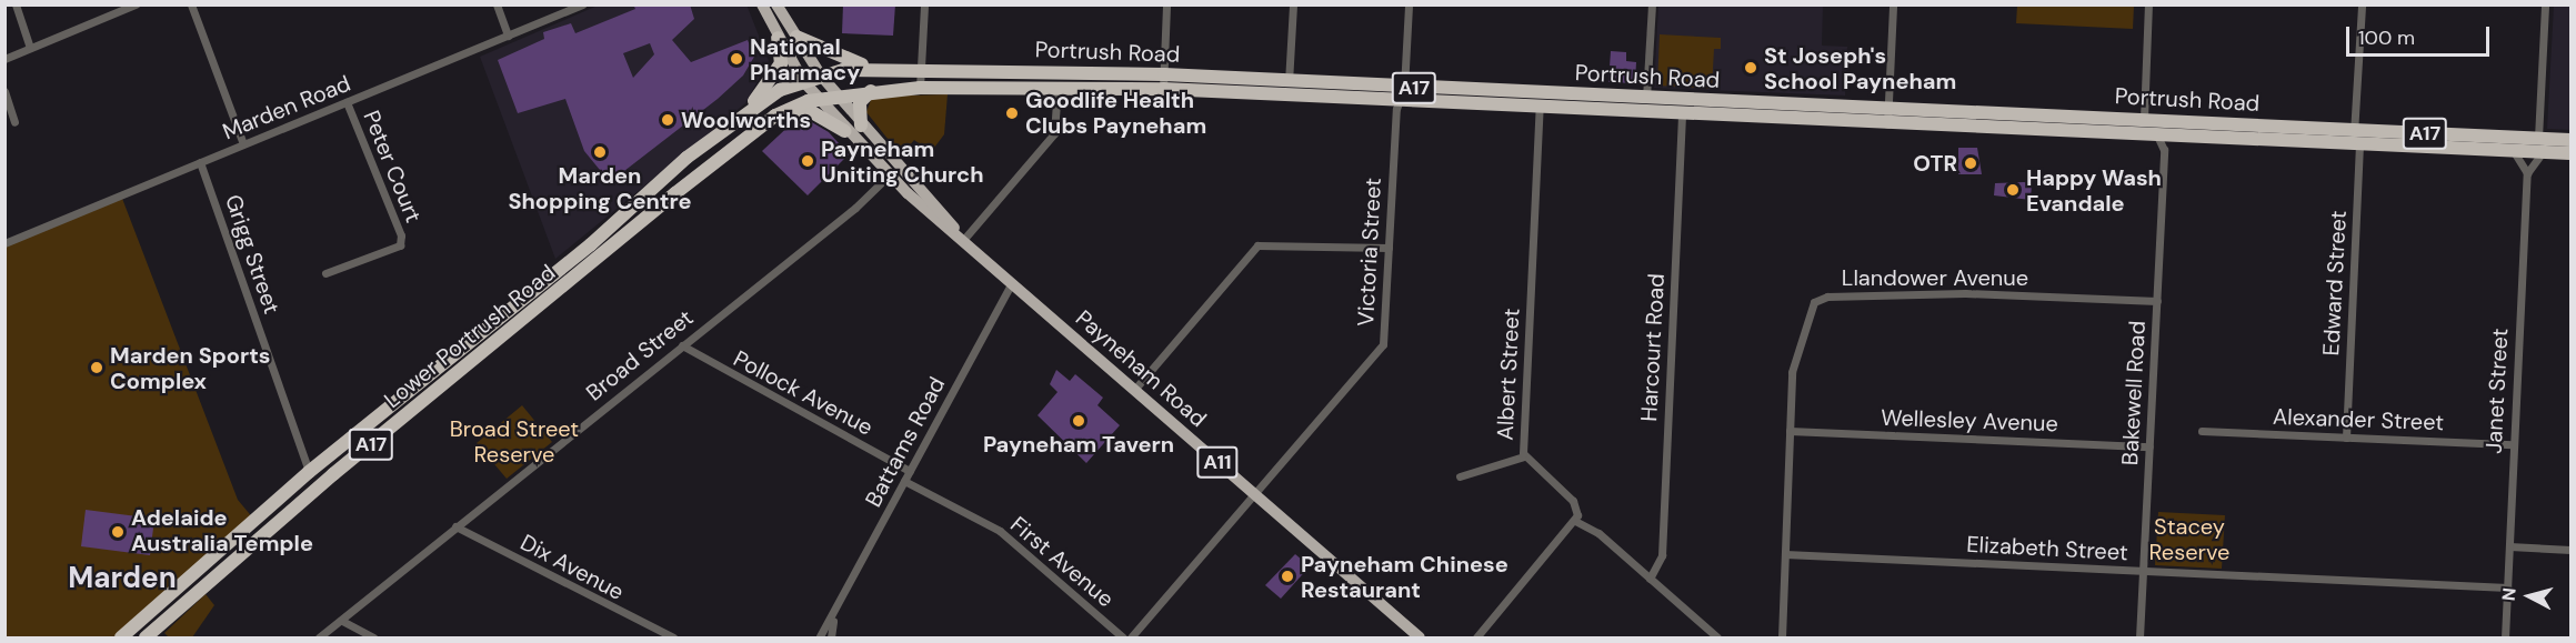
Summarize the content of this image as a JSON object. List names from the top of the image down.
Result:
{
  "streets": {
    "highway": ["Portrush Road", "A17", "Lower Portrush Road"],
    "main road": ["Payneham Road", "A11"],
    "street": [
      "Marden Road",
      "Peter Court",
      "Victoria Street",
      "Grigg Street",
      "Llandower Avenue",
      "Edward Street",
      "Harcourt Road",
      "Broad Street",
      "Albert Street",
      "Janet Street",
      "Pollock Avenue",
      "Bakewell Road",
      "Alexander Street",
      "Wellesley Avenue",
      "Battams Road",
      "Elizabeth Street",
      "First Avenue",
      "Dix Avenue"
    ]
  },
  "crossings": [
    ["Portrush Road", "Victoria Street"],
    ["Portrush Road", "Edward Street"],
    ["Portrush Road", "Lower Portrush Road"],
    ["Portrush Road", "Harcourt Road"],
    ["Portrush Road", "Payneham Road"],
    ["Portrush Road", "Albert Street"],
    ["Portrush Road", "Bakewell Road"],
    ["Marden Road", "Peter Court"],
    ["Marden Road", "Grigg Street"],
    ["Victoria Street", "Payneham Road"],
    ["Grigg Street", "Lower Portrush Road"],
    ["Llandower Avenue", "Bakewell Road"],
    ["Llandower Avenue", "Wellesley Avenue"],
    ["Llandower Avenue", "Elizabeth Street"],
    ["Edward Street", "Alexander Street"],
    ["Lower Portrush Road", "Payneham Road"],
    ["Broad Street", "Payneham Road"],
    ["Broad Street", "Pollock Avenue"],
    ["Broad Street", "Dix Avenue"],
    ["Payneham Road", "Battams Road"],
    ["Janet Street", "Alexander Street"],
    ["Janet Street", "Elizabeth Street"],
    ["Pollock Avenue", "Battams Road"],
    ["Bakewell Road", "Wellesley Avenue"],
    ["Bakewell Road", "Elizabeth Street"],
    ["Battams Road", "First Avenue"]
  ],
  "districts": ["Marden"],
  "parks": ["Broad Street Reserve", "Stacey Reserve"],
  "places": [
    "National Pharmacy",
    "St Joseph's School Payneham",
    "Goodlife Health Clubs Payneham",
    "Woolworths",
    "Marden Shopping Centre",
    "Payneham Uniting Church",
    "OTR",
    "Happy Wash Evandale",
    "Marden Sports Complex",
    "Payneham Tavern",
    "Adelaide Australia Temple",
    "Payneham Chinese Restaurant"
  ],
  "scale_bar": "100 m",
  "north": "left"
}
